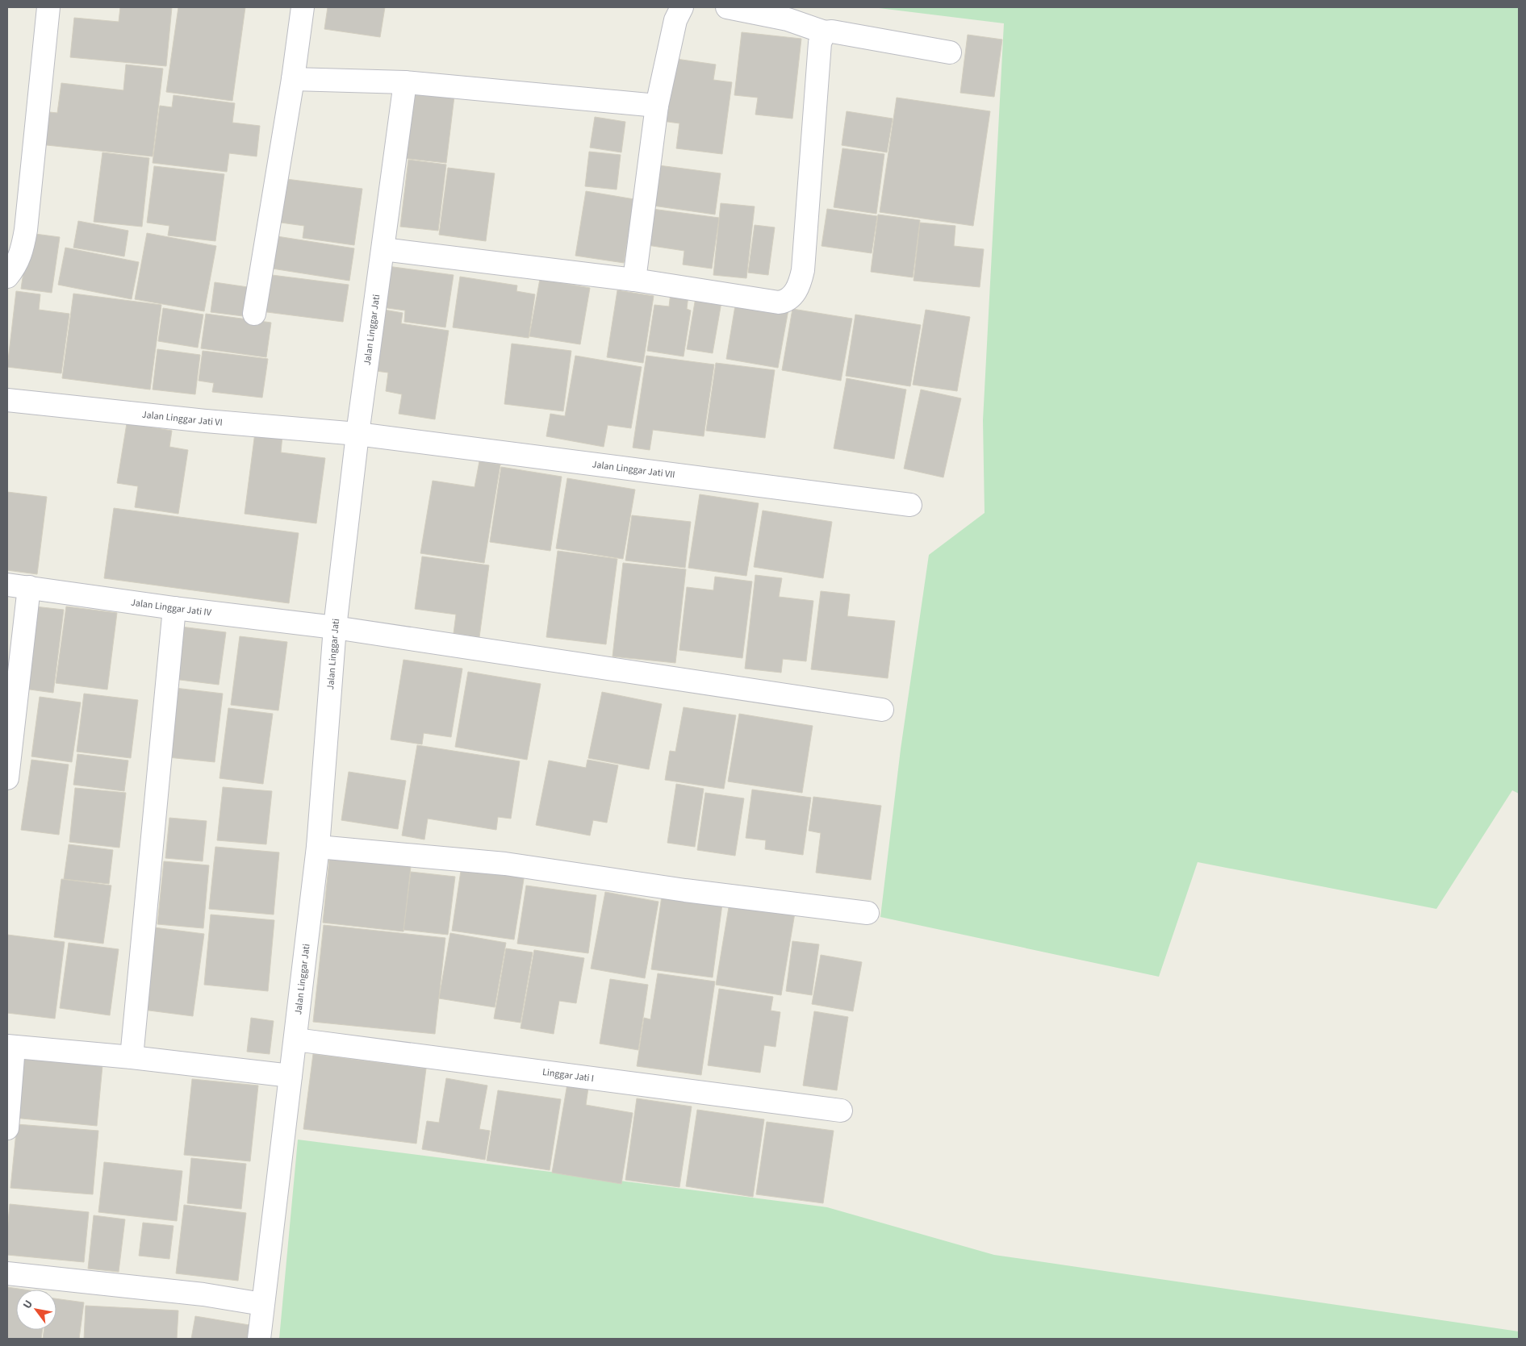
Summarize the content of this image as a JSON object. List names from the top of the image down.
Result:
{
  "streets": {
    "street": [
      "Jalan Linggar Jati",
      "Jalan Linggar Jati VI",
      "Jalan Linggar Jati VII",
      "Jalan Linggar Jati IV",
      "Linggar Jati I"
    ]
  },
  "crossings": [
    ["Jalan Linggar Jati", "Jalan Linggar Jati VI"],
    ["Jalan Linggar Jati", "Jalan Linggar Jati VII"],
    ["Jalan Linggar Jati", "Jalan Linggar Jati IV"],
    ["Jalan Linggar Jati", "Linggar Jati I"],
    ["Jalan Linggar Jati VI", "Jalan Linggar Jati VII"]
  ],
  "north": "top left"
}
